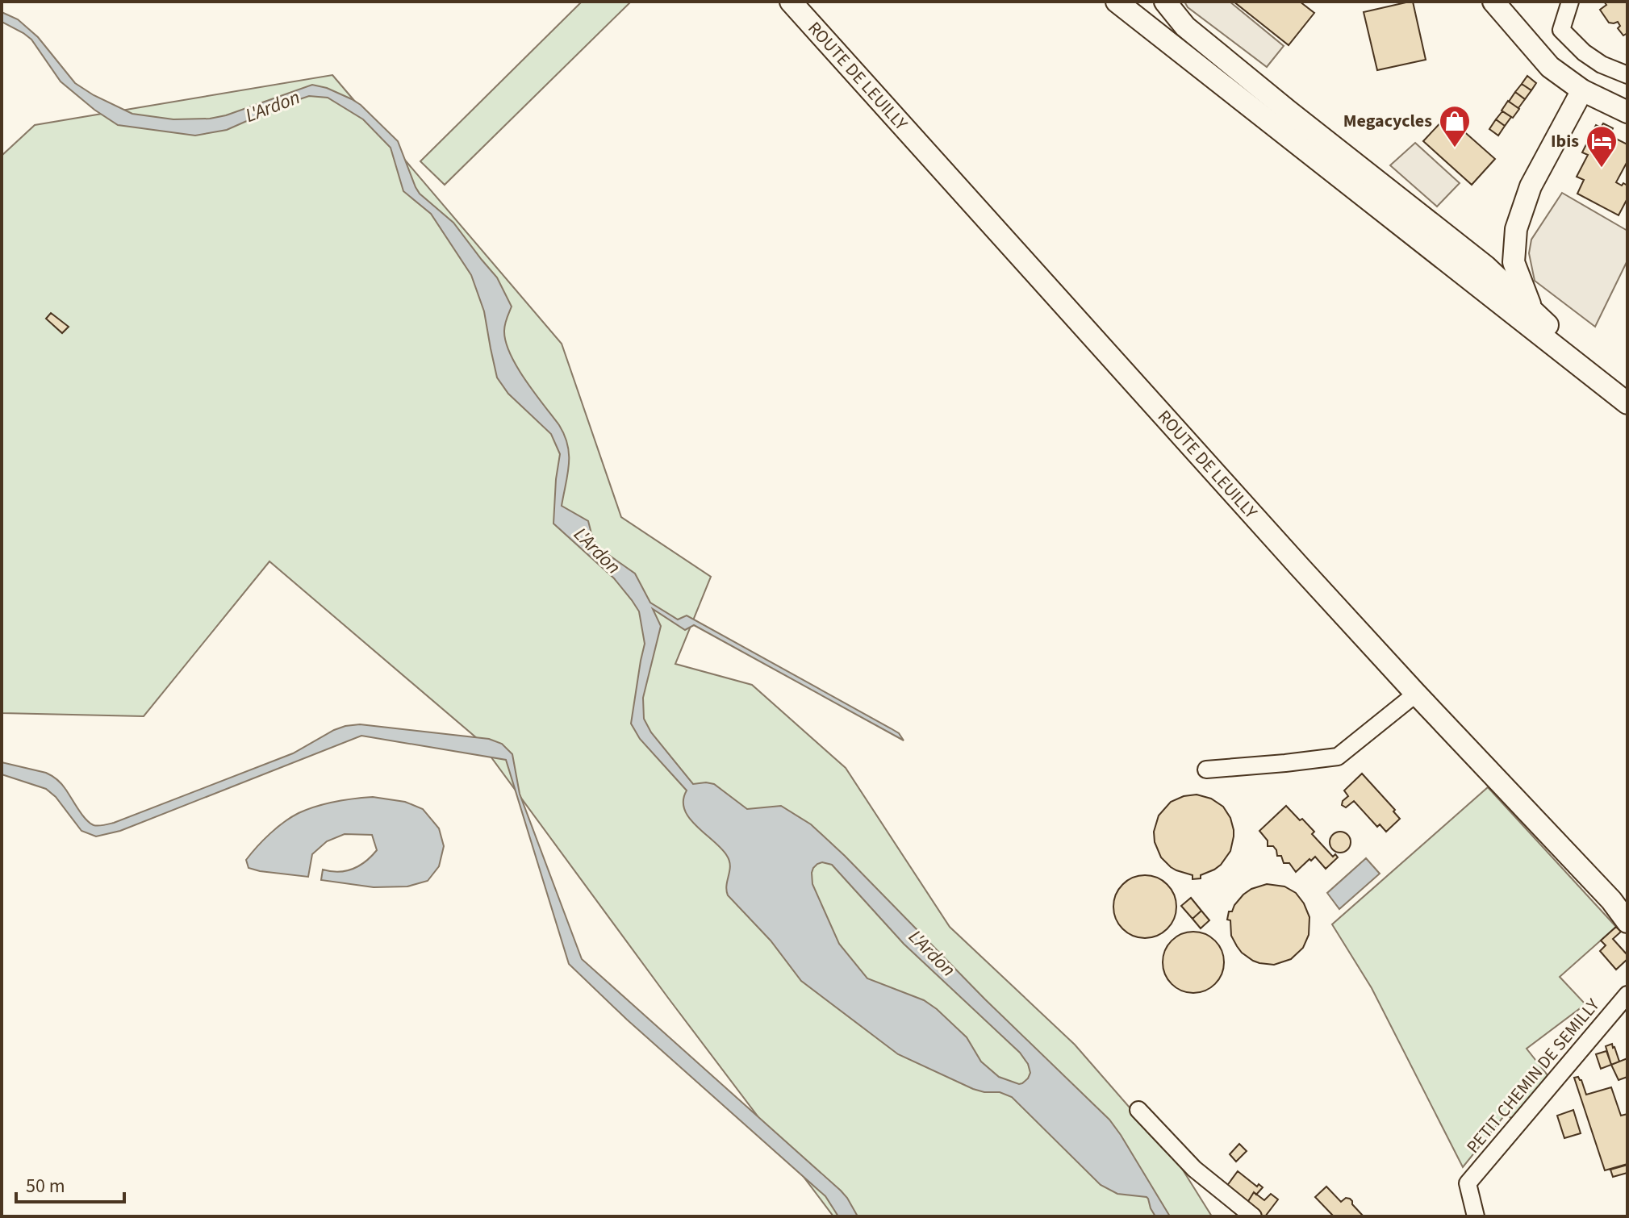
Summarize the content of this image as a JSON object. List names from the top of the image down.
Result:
{
  "streets": {
    "main road": ["ROUTE DE LEUILLY"],
    "street": ["PETIT CHEMIN DE SEMILLY"]
  },
  "water": ["L'Ardon"],
  "places": {
    "shop": ["Megacycles"],
    "hotel": ["Ibis"]
  },
  "scale_bar": "50 m"
}
